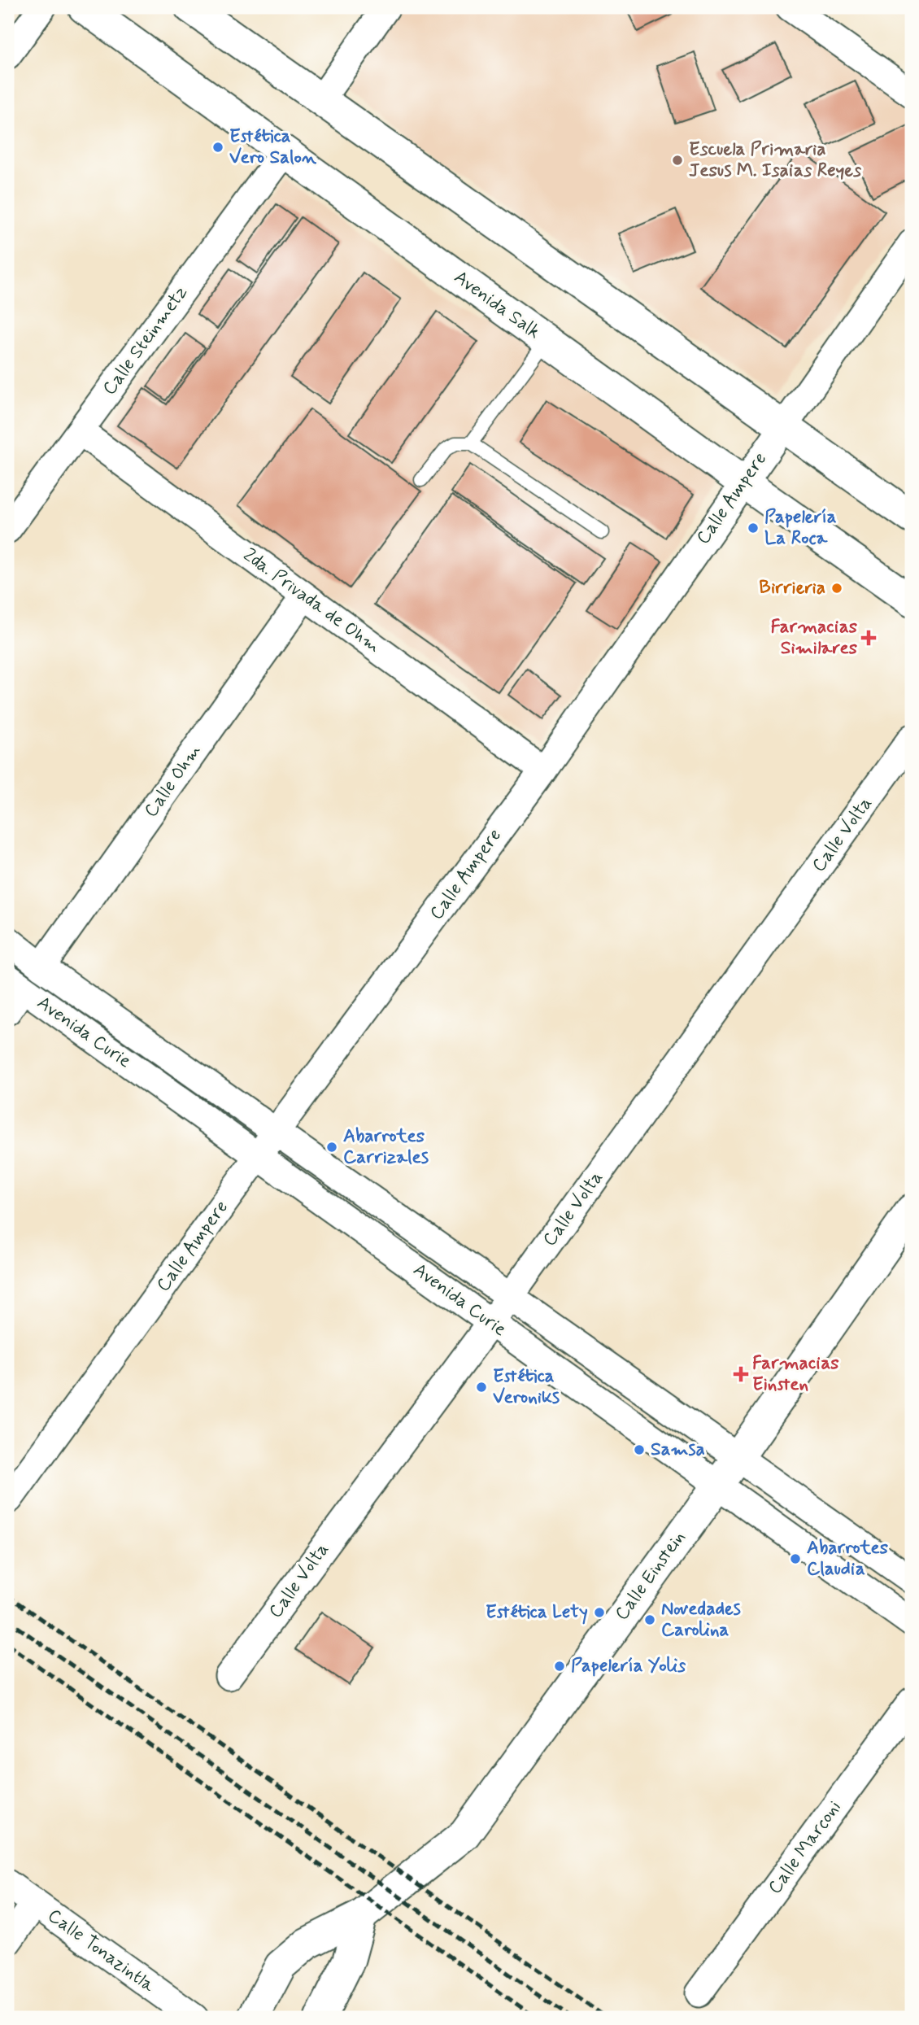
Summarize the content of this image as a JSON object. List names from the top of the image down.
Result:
{
  "streets": {
    "main road": ["Avenida Salk", "Calle Einstein"],
    "street": [
      "Calle Steinmetz",
      "Calle Ampere",
      "2da. Privada de Ohm",
      "Calle Ohm",
      "Calle Volta",
      "Avenida Curie",
      "Calle Marconi",
      "Calle Tonazintla"
    ]
  },
  "crossings": [
    ["Avenida Salk", "Calle Steinmetz"],
    ["Avenida Salk", "Calle Ampere"],
    ["Calle Steinmetz", "2da. Privada de Ohm"],
    ["Calle Ampere", "2da. Privada de Ohm"],
    ["Calle Ampere", "Avenida Curie"],
    ["2da. Privada de Ohm", "Calle Ohm"],
    ["Calle Ohm", "Avenida Curie"],
    ["Calle Volta", "Avenida Curie"],
    ["Avenida Curie", "Calle Einstein"]
  ],
  "places": {
    "other": [
      "Estética Vero Salon",
      "Escuela Primaria Jesus M. Isaias Reyes",
      "Papelería La Roca",
      "Birrieria",
      "Abarrotes Carrizales",
      "Estética Veroniks",
      "Samsa",
      "Abarrotes Claudia",
      "Estética Lety",
      "Novedades Carolina",
      "Papelería Yolis"
    ],
    "health": ["Farmacias Similares", "Farmacias Einsten"]
  }
}
